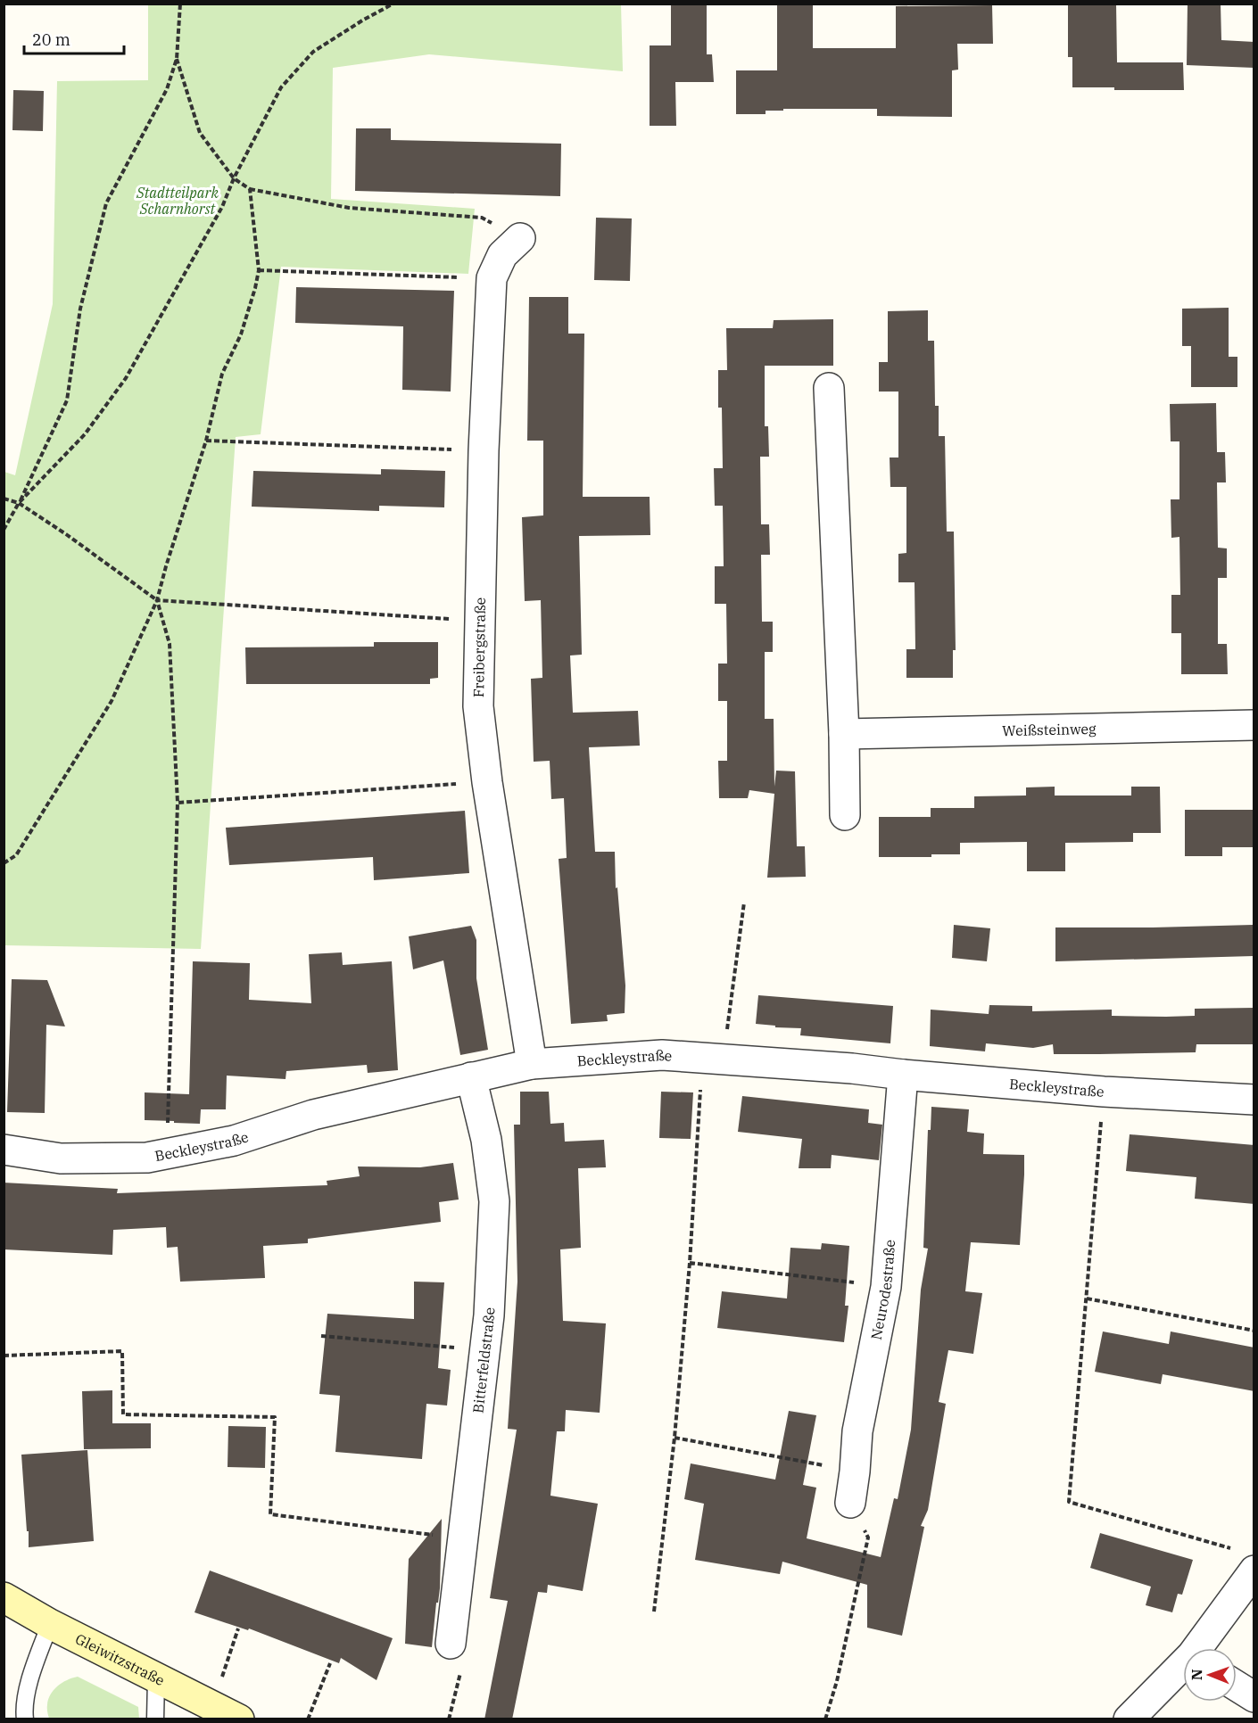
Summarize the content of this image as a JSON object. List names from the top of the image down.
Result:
{
  "streets": {
    "street": [
      "Freibergstraße",
      "Weißsteinweg",
      "Beckleystraße",
      "Neurodestraße",
      "Bitterfeldstraße",
      "Gleiwitzstraße"
    ]
  },
  "crossings": [
    ["Freibergstraße", "Beckleystraße"],
    ["Beckleystraße", "Neurodestraße"],
    ["Beckleystraße", "Bitterfeldstraße"]
  ],
  "parks": ["Stadtteilpark Scharnhorst"],
  "scale_bar": "20 m",
  "north": "left"
}
